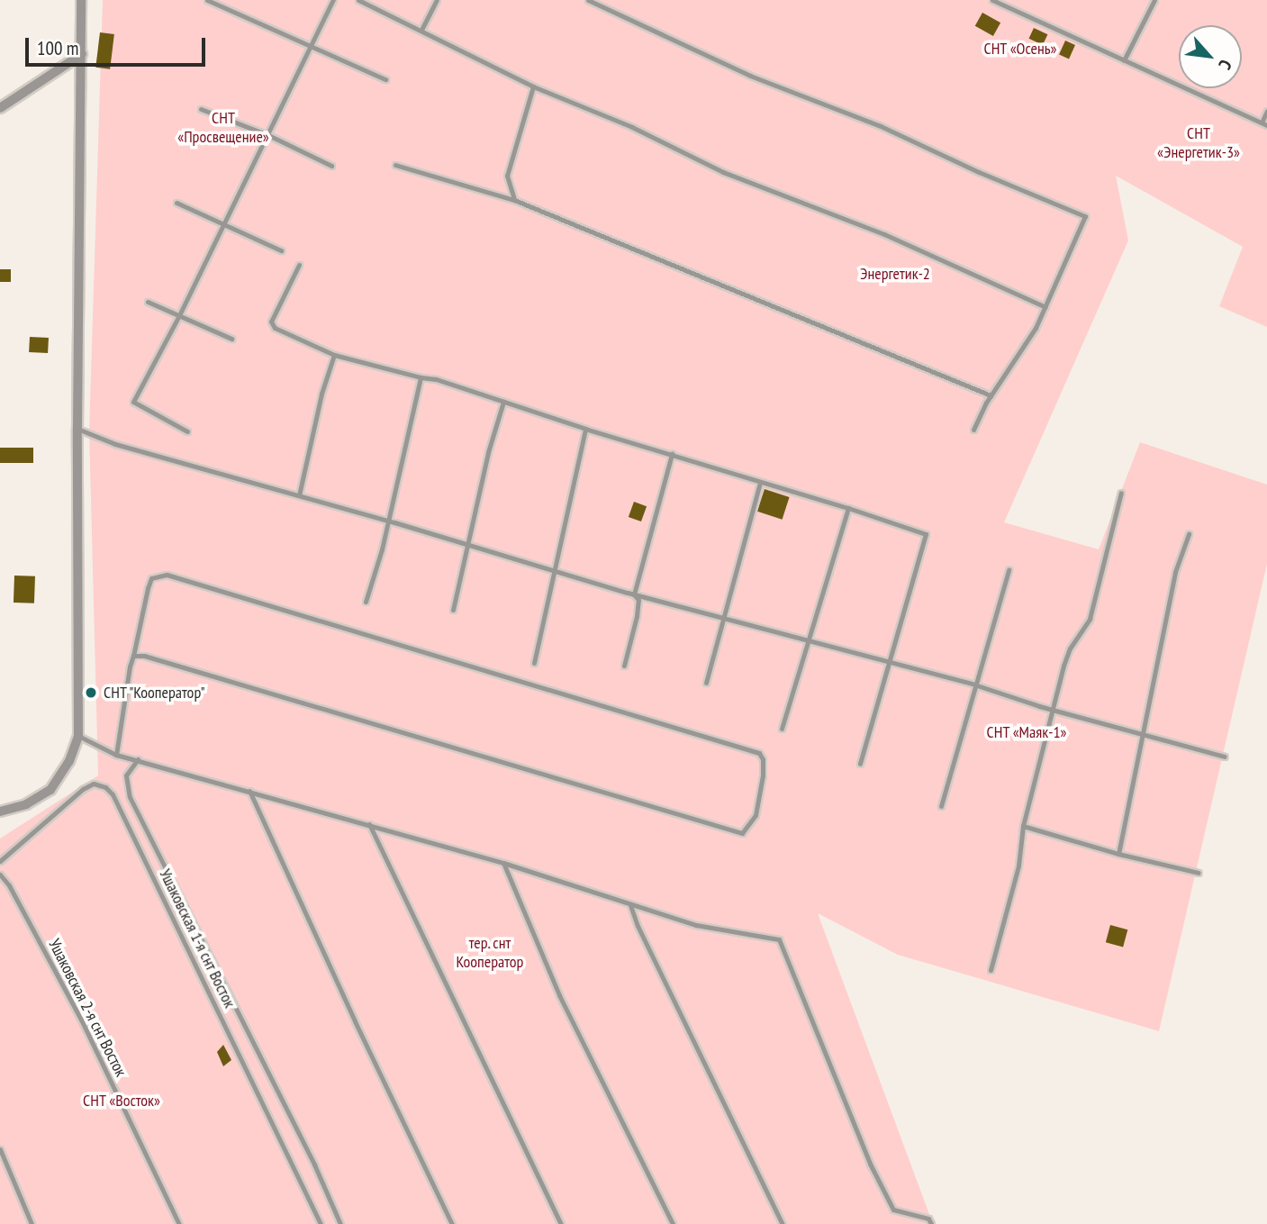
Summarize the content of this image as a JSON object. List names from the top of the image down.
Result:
{
  "streets": {
    "lane": ["Ушаковская 1-я снт Восток", "Ушаковская 2-я снт Восток"]
  },
  "parks": [
    "СНТ «Осень»",
    "СНТ «Просвещение»",
    "СНТ «Энергетик-3»",
    "Энергетик-2",
    "СНТ «Маяк-1»",
    "тер. снт Кооператор",
    "СНТ «Восток»"
  ],
  "places": ["СНТ \"Кооператор\""],
  "scale_bar": "100 m",
  "north": "bottom right"
}
